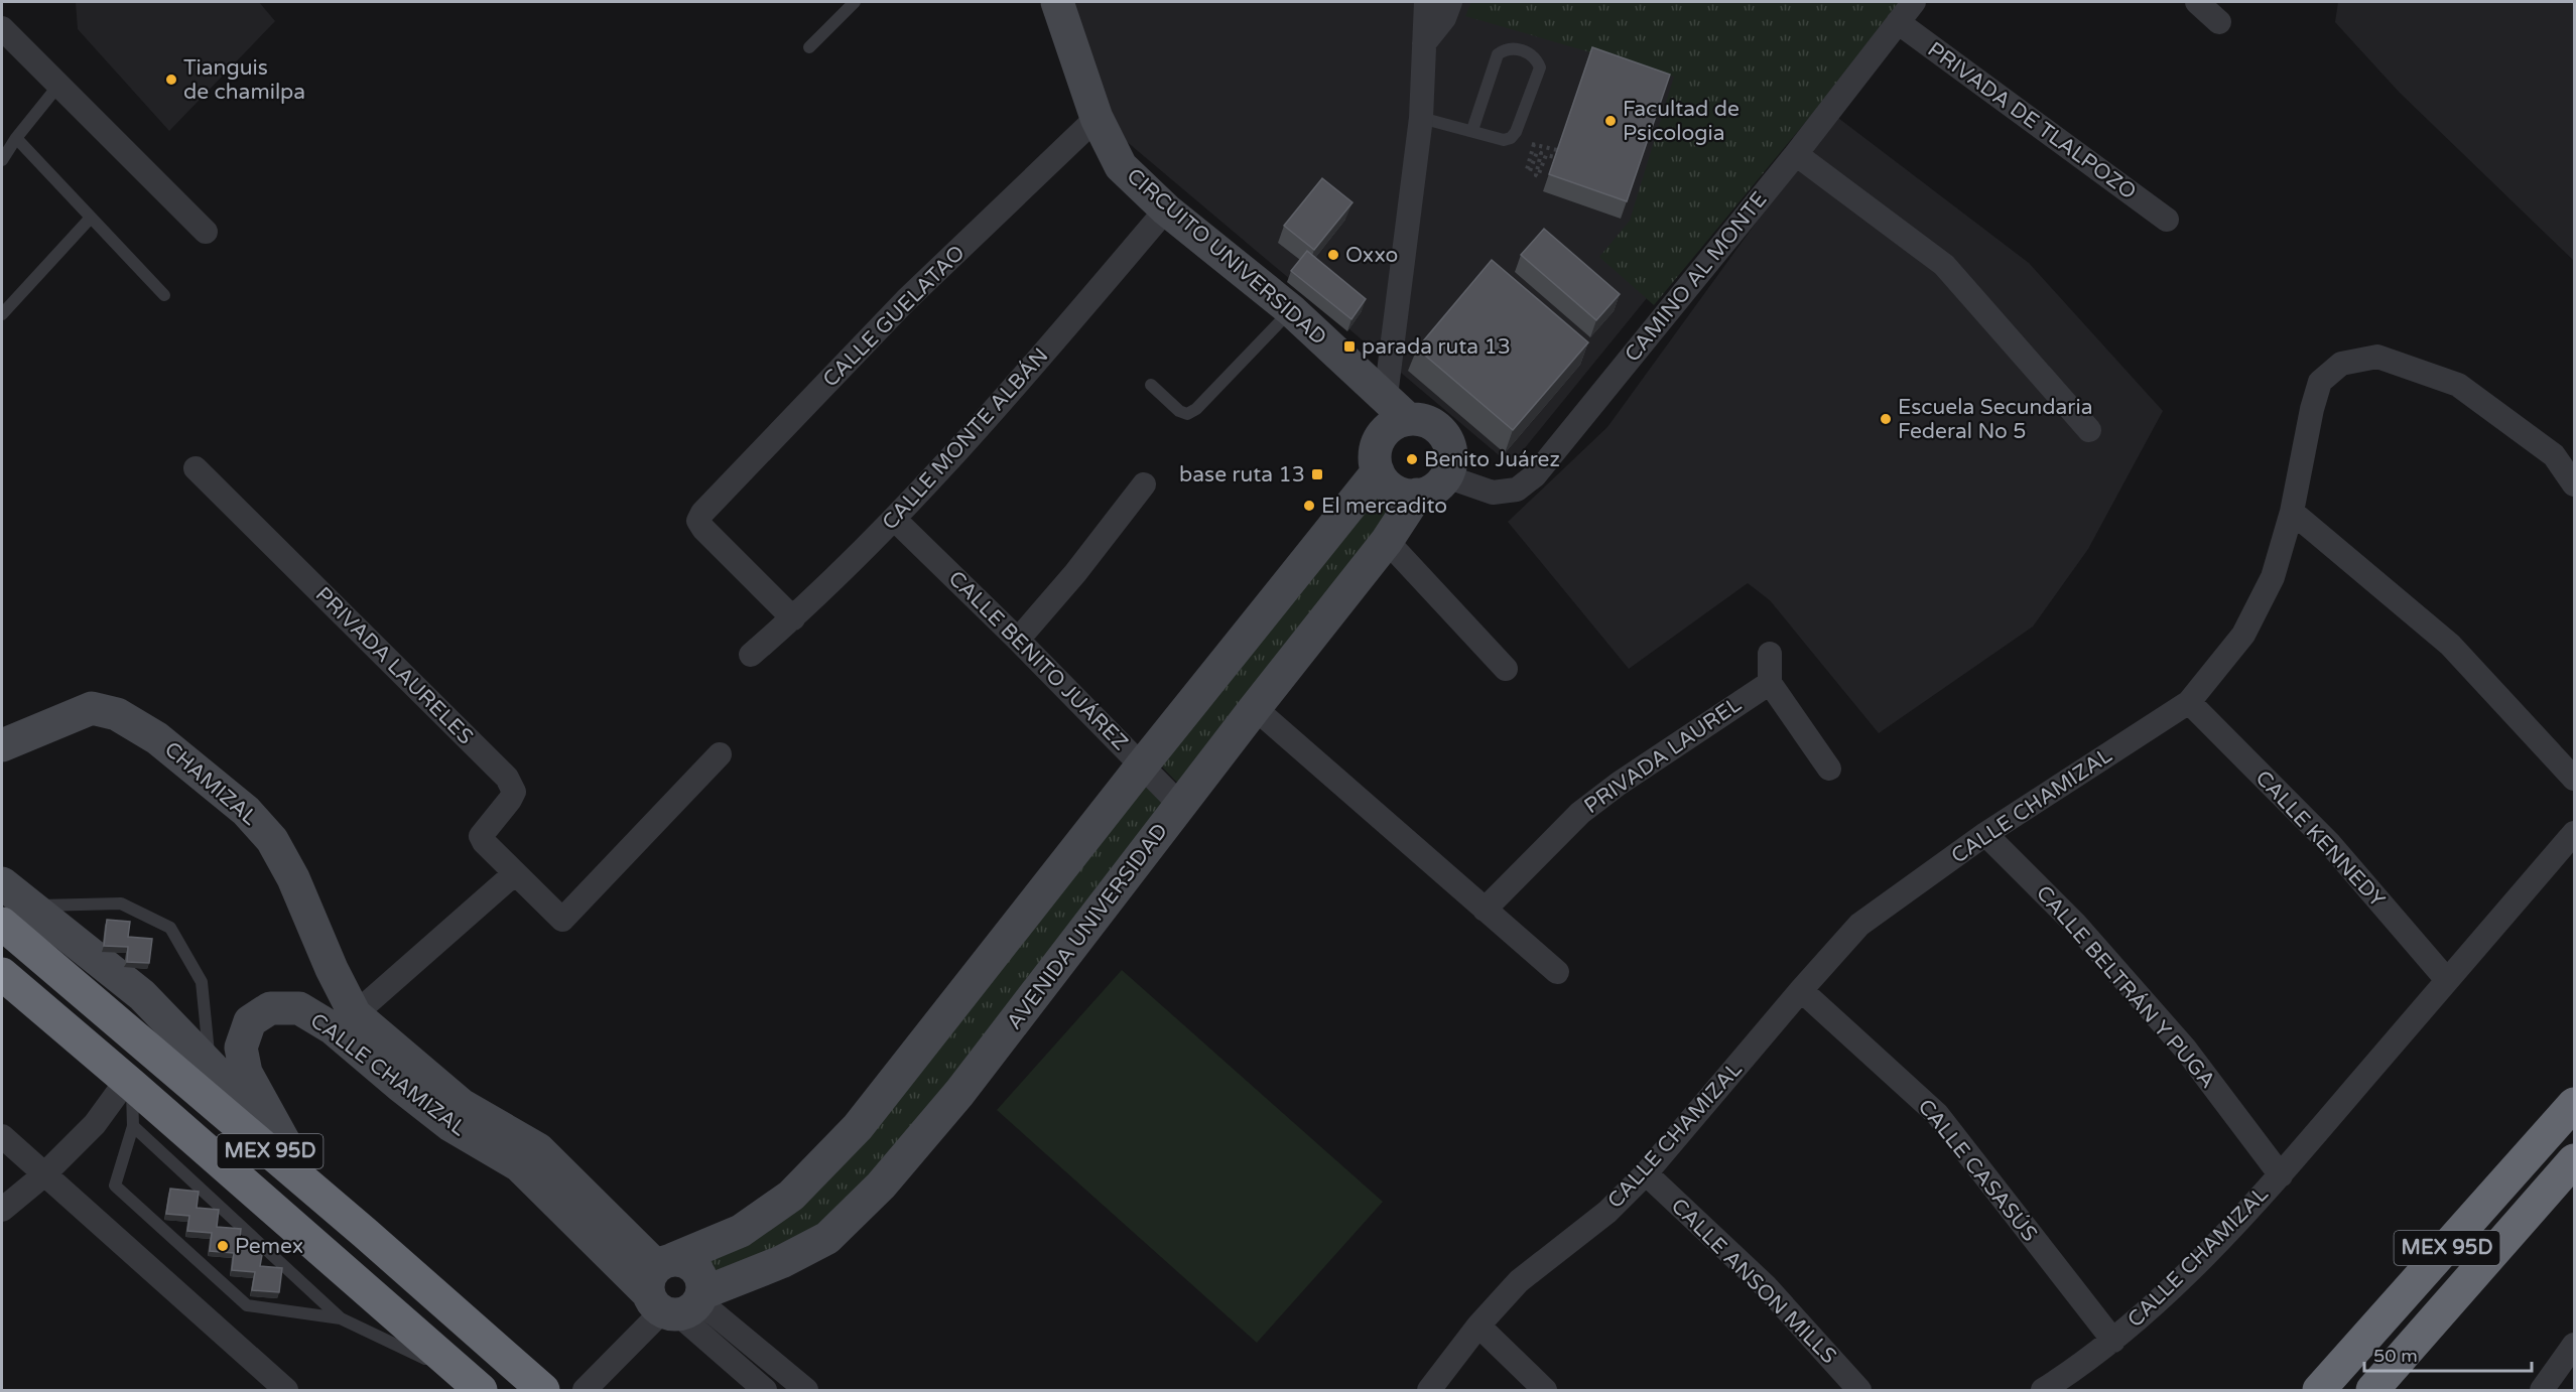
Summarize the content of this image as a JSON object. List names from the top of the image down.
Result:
{
  "streets": {
    "highway": ["MEX 95D"],
    "street": [
      "PRIVADA DE TLALPOZO",
      "CIRCUITO UNIVERSIDAD",
      "CAMINO AL MONTE",
      "CALLE GUELATAO",
      "CALLE MONTE ALBÁN",
      "CALLE BENITO JUÁREZ",
      "PRIVADA LAURELES",
      "PRIVADA LAUREL",
      "CHAMIZAL",
      "CALLE CHAMIZAL",
      "CALLE KENNEDY",
      "AVENIDA UNIVERSIDAD",
      "CALLE BELTRÁN Y PUGA",
      "CALLE CASASÚS",
      "CALLE ANSON MILLS"
    ]
  },
  "crossings": [
    ["PRIVADA DE TLALPOZO", "CAMINO AL MONTE"],
    ["CIRCUITO UNIVERSIDAD", "CAMINO AL MONTE"],
    ["CIRCUITO UNIVERSIDAD", "CALLE GUELATAO"],
    ["CIRCUITO UNIVERSIDAD", "CALLE MONTE ALBÁN"],
    ["CIRCUITO UNIVERSIDAD", "AVENIDA UNIVERSIDAD"],
    ["CAMINO AL MONTE", "AVENIDA UNIVERSIDAD"],
    ["CALLE GUELATAO", "CALLE MONTE ALBÁN"],
    ["CALLE MONTE ALBÁN", "CALLE BENITO JUÁREZ"],
    ["CALLE BENITO JUÁREZ", "AVENIDA UNIVERSIDAD"],
    ["CHAMIZAL", "CALLE CHAMIZAL"],
    ["CALLE CHAMIZAL", "CALLE KENNEDY"],
    ["CALLE CHAMIZAL", "AVENIDA UNIVERSIDAD"],
    ["CALLE CHAMIZAL", "CALLE BELTRÁN Y PUGA"],
    ["CALLE CHAMIZAL", "CALLE CASASÚS"],
    ["CALLE CHAMIZAL", "CALLE ANSON MILLS"]
  ],
  "places": {
    "other": [
      "Tianguis de chamilpa",
      "Facultad de Psicologia",
      "Oxxo",
      "Escuela Secundaria Federal No 5",
      "Benito Juárez",
      "El mercadito",
      "Pemex"
    ],
    "transit": ["parada ruta 13", "base ruta 13"]
  },
  "scale_bar": "50 m"
}
